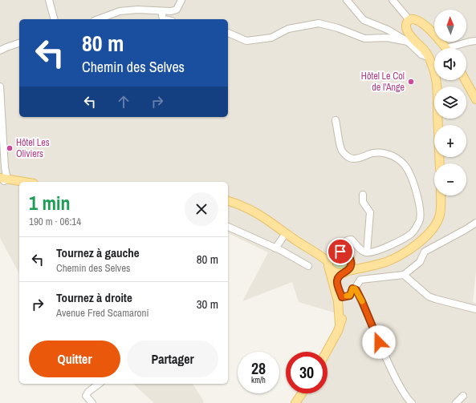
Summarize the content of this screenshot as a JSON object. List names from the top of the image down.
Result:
{
  "places": ["Hôtel Le Col de l'Ange", "Hôtel Les Oliviers"],
  "north": "top",
  "page": {
    "map_buttons": ["+", "−"],
    "turn": ["80 m", "Chemin des Selves"],
    "heading": ["1 min", "190 m · 06:14"],
    "list": [
      {
        "name": "Tournez à gauche",
        "note": "Chemin des Selves",
        "value": "80 m"
      },
      {
        "name": "Tournez à droite",
        "note": "Avenue Fred Scamaroni",
        "value": "30 m"
      }
    ],
    "buttons": ["Quitter", "Partager"],
    "speed": "28 km/h",
    "limit": "30"
  }
}
